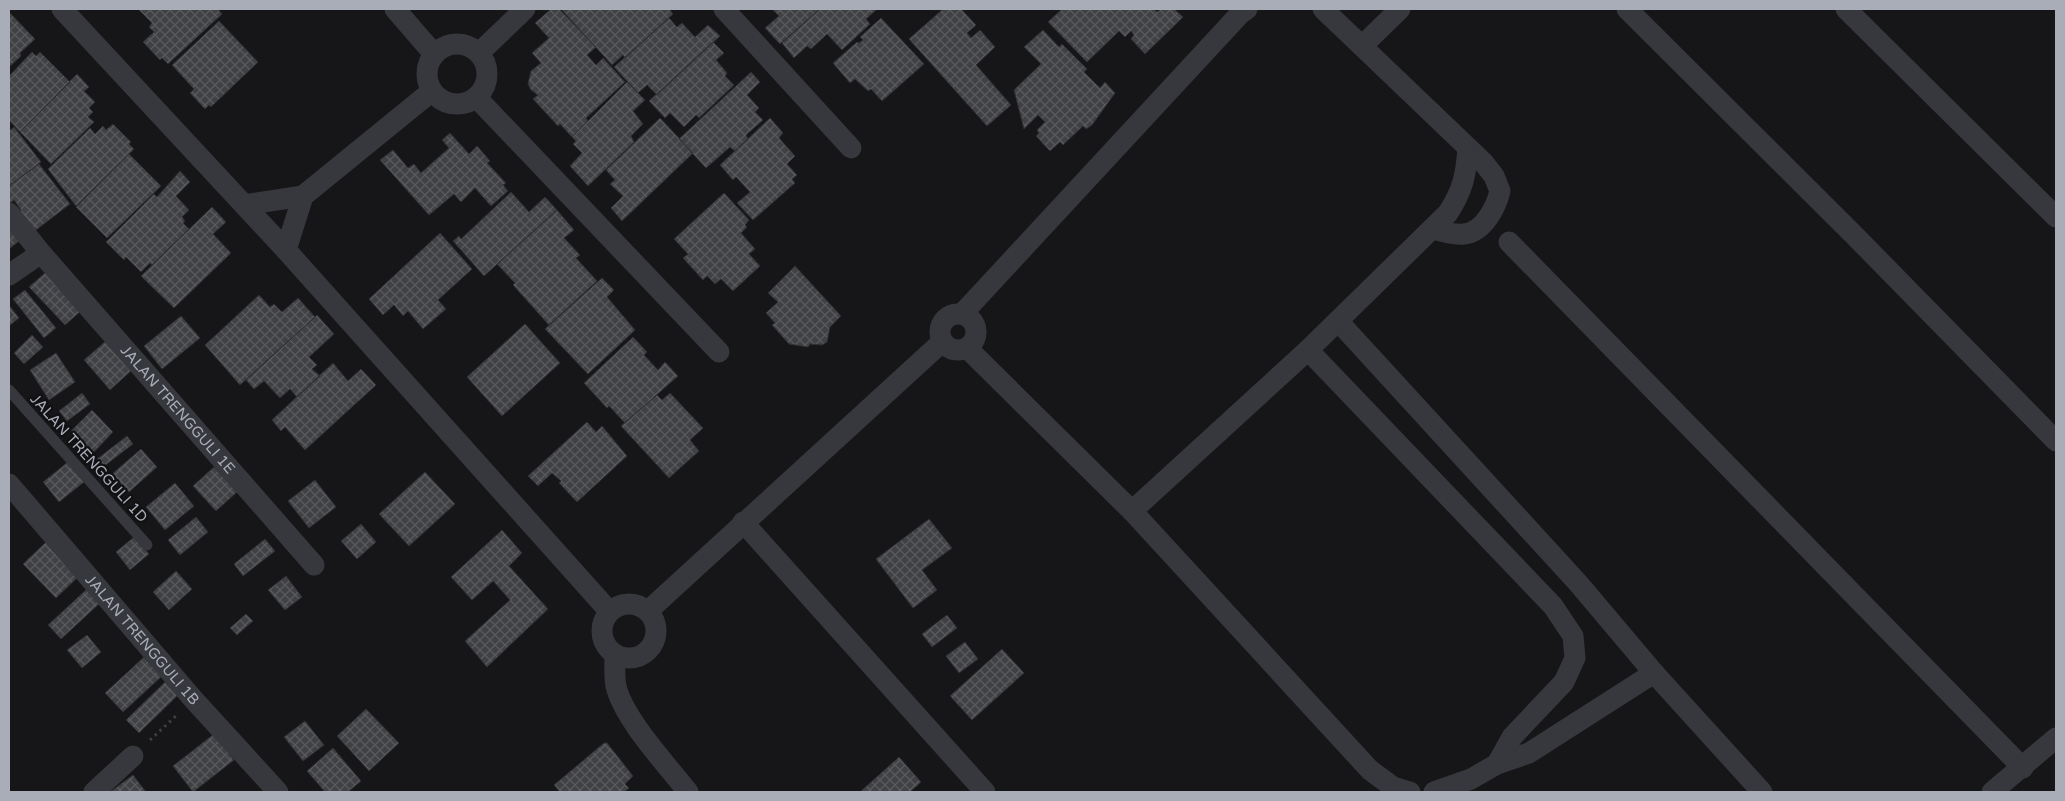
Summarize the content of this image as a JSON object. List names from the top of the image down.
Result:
{
  "streets": {
    "street": ["JALAN TRENGGULI 1E", "JALAN TRENGGULI 1B"],
    "lane": ["JALAN TRENGGULI 1D"]
  }
}
